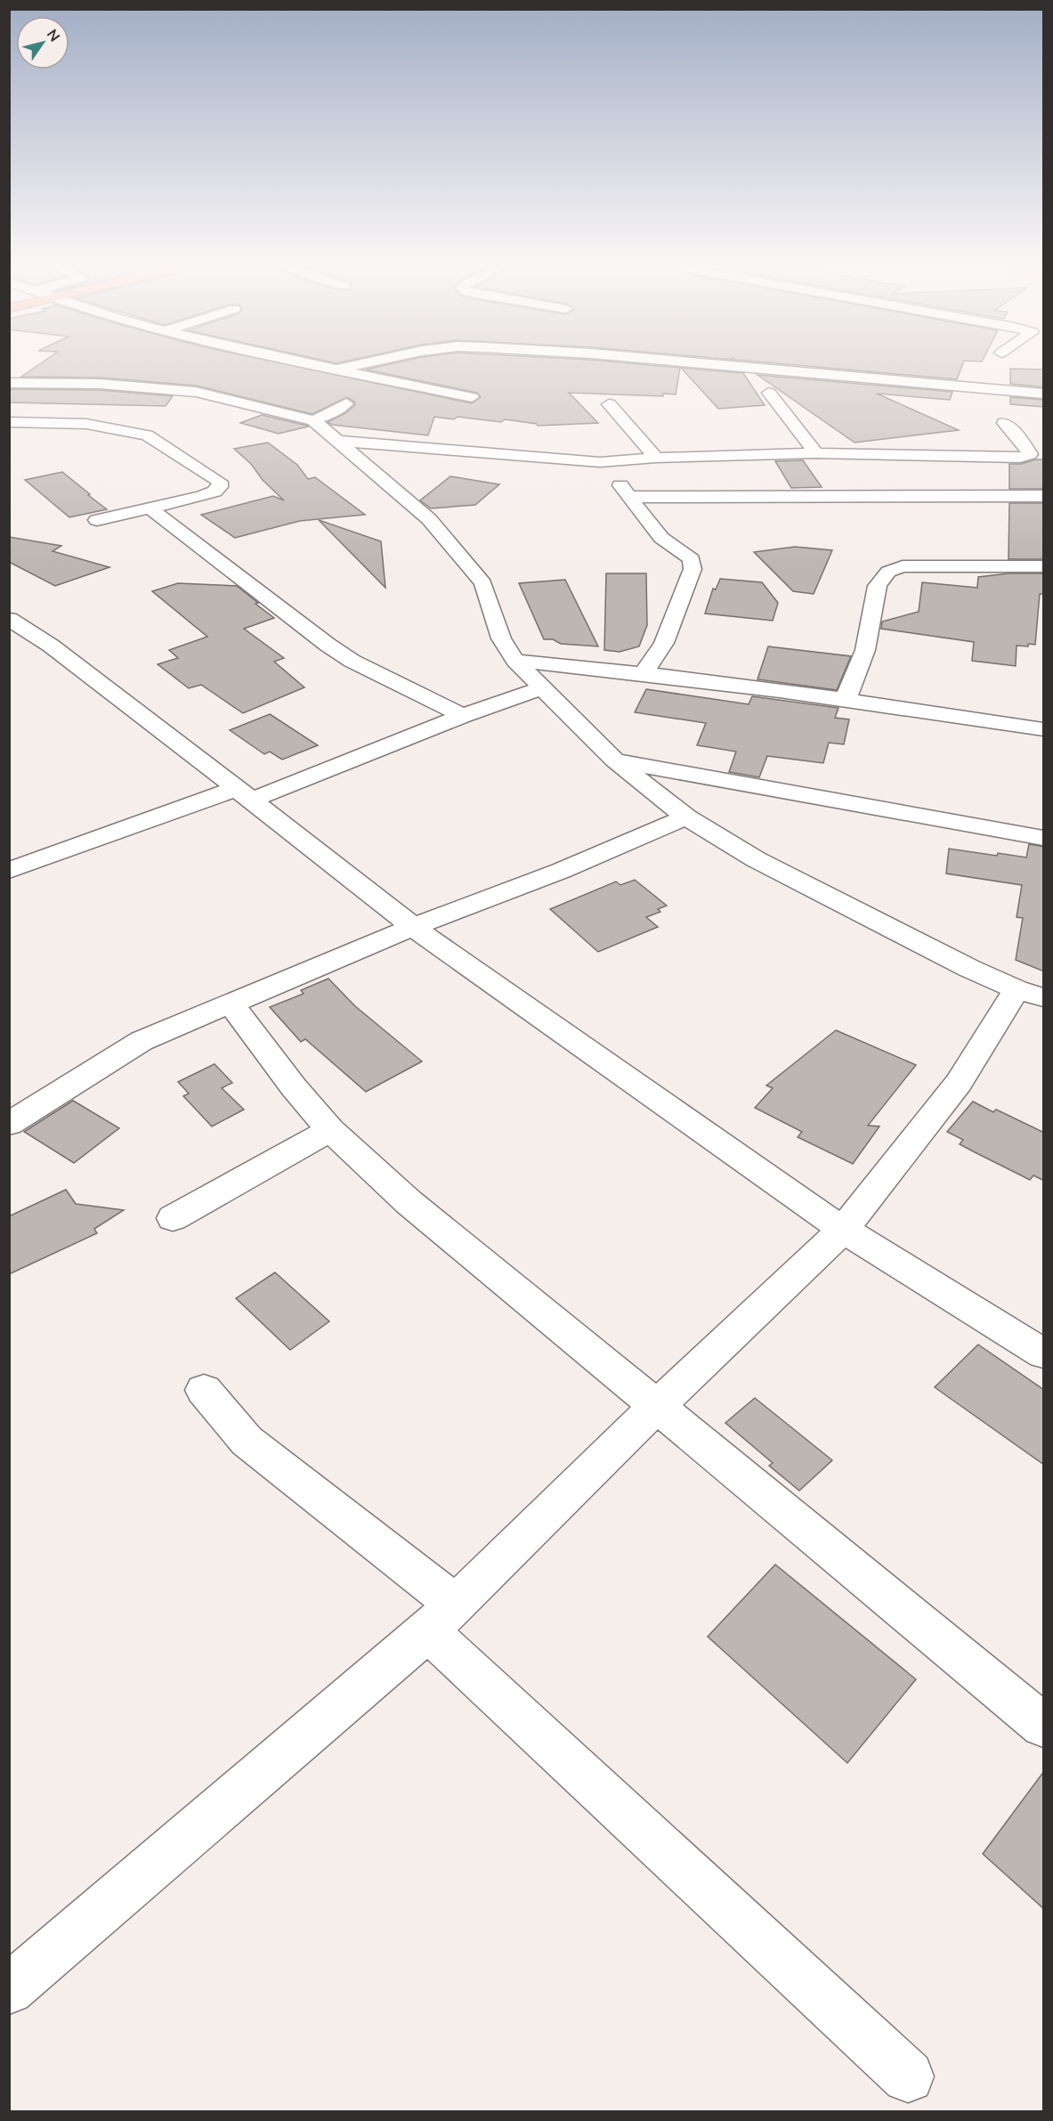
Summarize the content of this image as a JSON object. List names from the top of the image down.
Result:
{
  "north": "top right"
}
